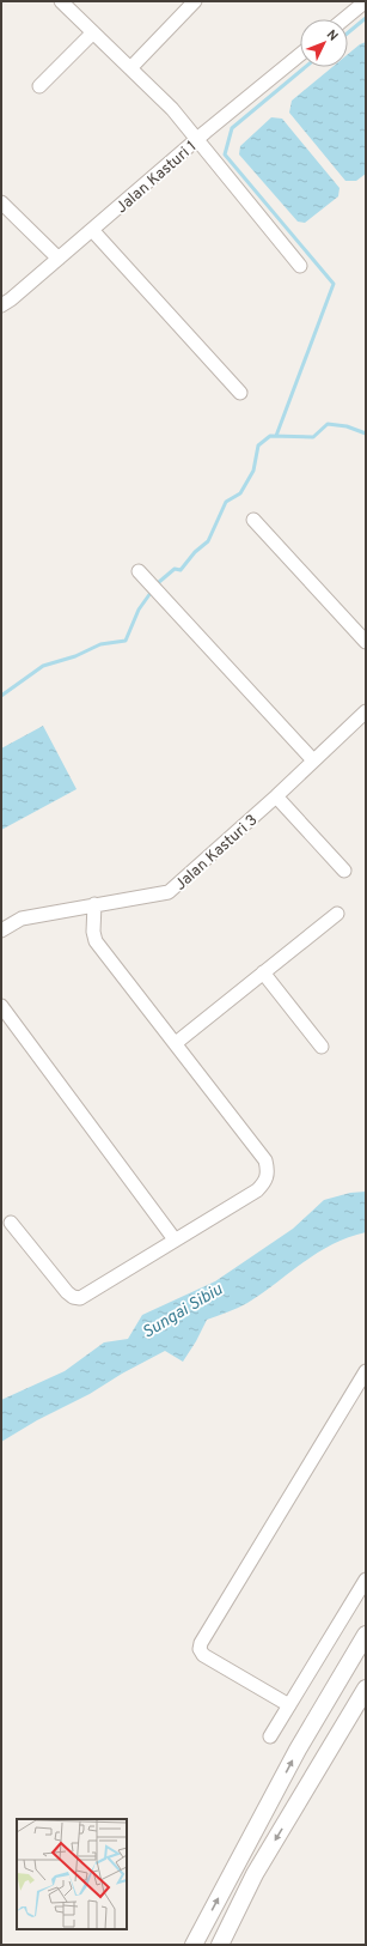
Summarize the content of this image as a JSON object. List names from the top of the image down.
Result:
{
  "streets": {
    "street": ["Jalan Kasturi 1", "Jalan Kasturi 3"]
  },
  "water": ["Sungai Sibiu"],
  "north": "top right"
}
